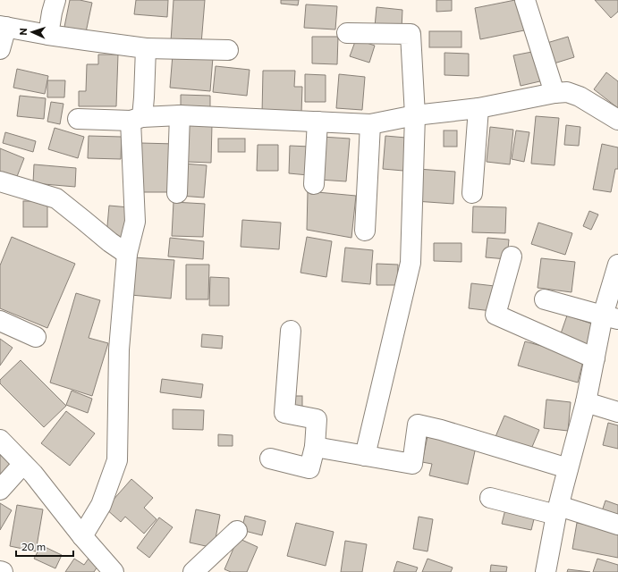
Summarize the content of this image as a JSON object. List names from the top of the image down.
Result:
{
  "scale_bar": "20 m",
  "north": "left"
}
